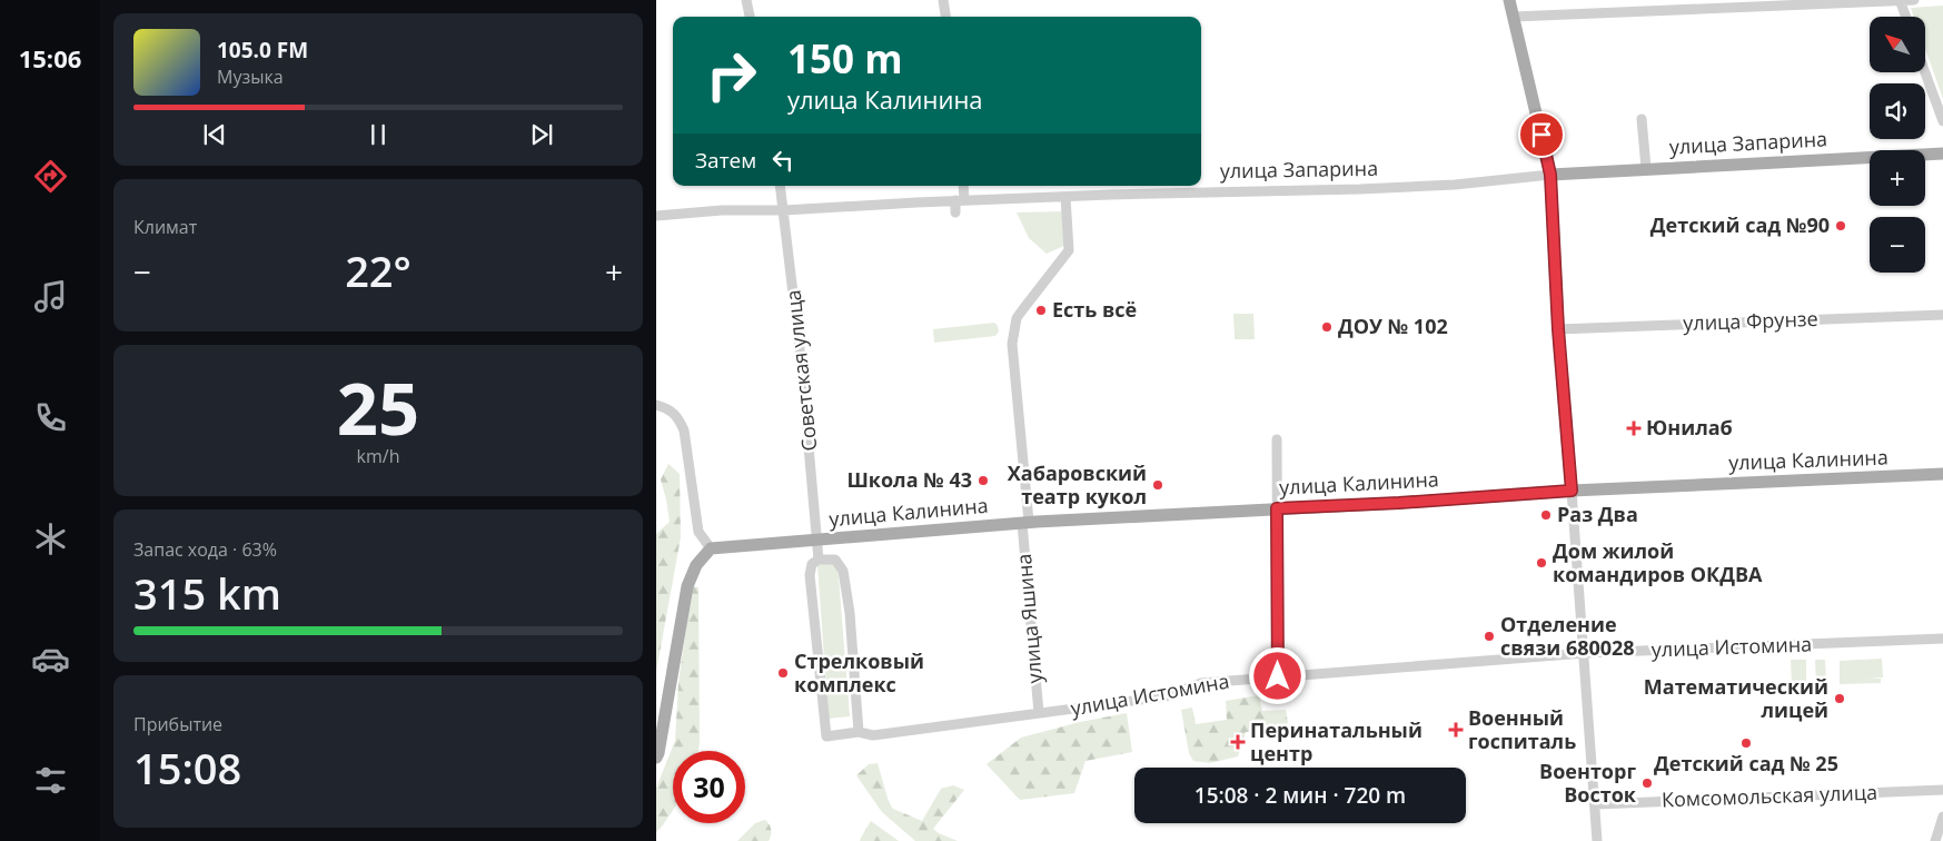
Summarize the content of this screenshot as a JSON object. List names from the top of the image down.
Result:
{
  "streets": {
    "main road": ["улица Запарина", "улица Калинина"],
    "street": [
      "улица Фрунзе",
      "Советская улица",
      "улица Яшина",
      "улица Истомина",
      "Комсомольская улица"
    ]
  },
  "crossings": [
    ["улица Запарина", "Советская улица"],
    ["улица Запарина", "улица Яшина"],
    ["Советская улица", "улица Калинина"],
    ["Советская улица", "улица Истомина"],
    ["улица Калинина", "улица Яшина"],
    ["улица Яшина", "улица Истомина"]
  ],
  "places": {
    "other": [
      "Детский сад №90",
      "Есть всё",
      "ДОУ № 102",
      "Школа № 43",
      "Хабаровский театр кукол",
      "Раз Два",
      "Дом жилой командиров ОКДВА",
      "Отделение связи 680028",
      "Стрелковый комплекс",
      "Математический лицей",
      "Детский сад № 25",
      "Военторг Восток"
    ],
    "health": ["Юнилаб", "Военный госпиталь", "Перинатальный центр"]
  },
  "north": "top left",
  "page": {
    "tabs": "15:06",
    "map_buttons": ["+", "−"],
    "turn": ["150 m", "улица Калинина"],
    "song": ["105.0 FM", "Музыка"],
    "then": "Затем",
    "tile": [
      "Климат",
      ["25", "km/h"],
      ["Запас хода · 63%", "315 km"],
      ["Прибытие", "15:08"]
    ],
    "heat": ["−", "22°", "+"],
    "limit": "30",
    "trip": "15:08 · 2 мин · 720 m"
  }
}
